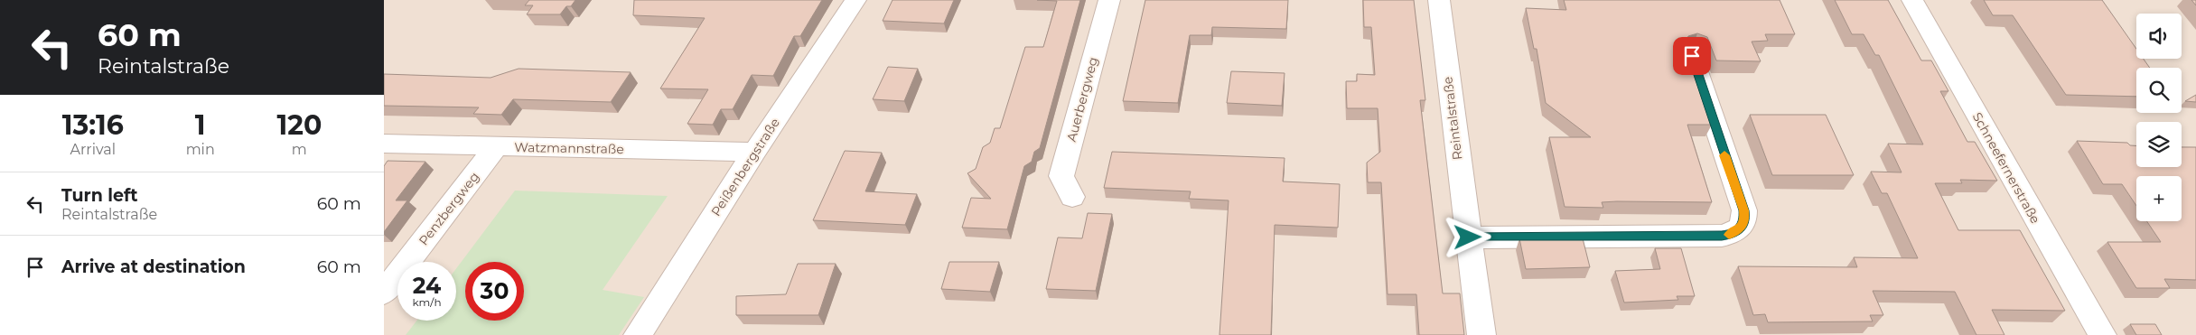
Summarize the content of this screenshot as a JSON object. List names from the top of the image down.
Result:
{
  "streets": {
    "street": [
      "Auerbergweg",
      "Reintalstraße",
      "Watzmannstraße",
      "Peißenbergstraße",
      "Schneefernerstraße",
      "Penzbergweg"
    ]
  },
  "crossings": [
    ["Watzmannstraße", "Peißenbergstraße"],
    ["Watzmannstraße", "Penzbergweg"]
  ],
  "page": {
    "turn": ["60 m", "Reintalstraße"],
    "map_buttons": "+",
    "eta": [
      "13:16",
      "Arrival",
      "1",
      "min",
      "120",
      "m"
    ],
    "list": [
      {
        "name": "Turn left",
        "note": "Reintalstraße",
        "value": "60 m"
      },
      {
        "name": "Arrive at destination",
        "value": "60 m"
      }
    ],
    "speed": "24 km/h",
    "limit": "30"
  }
}
